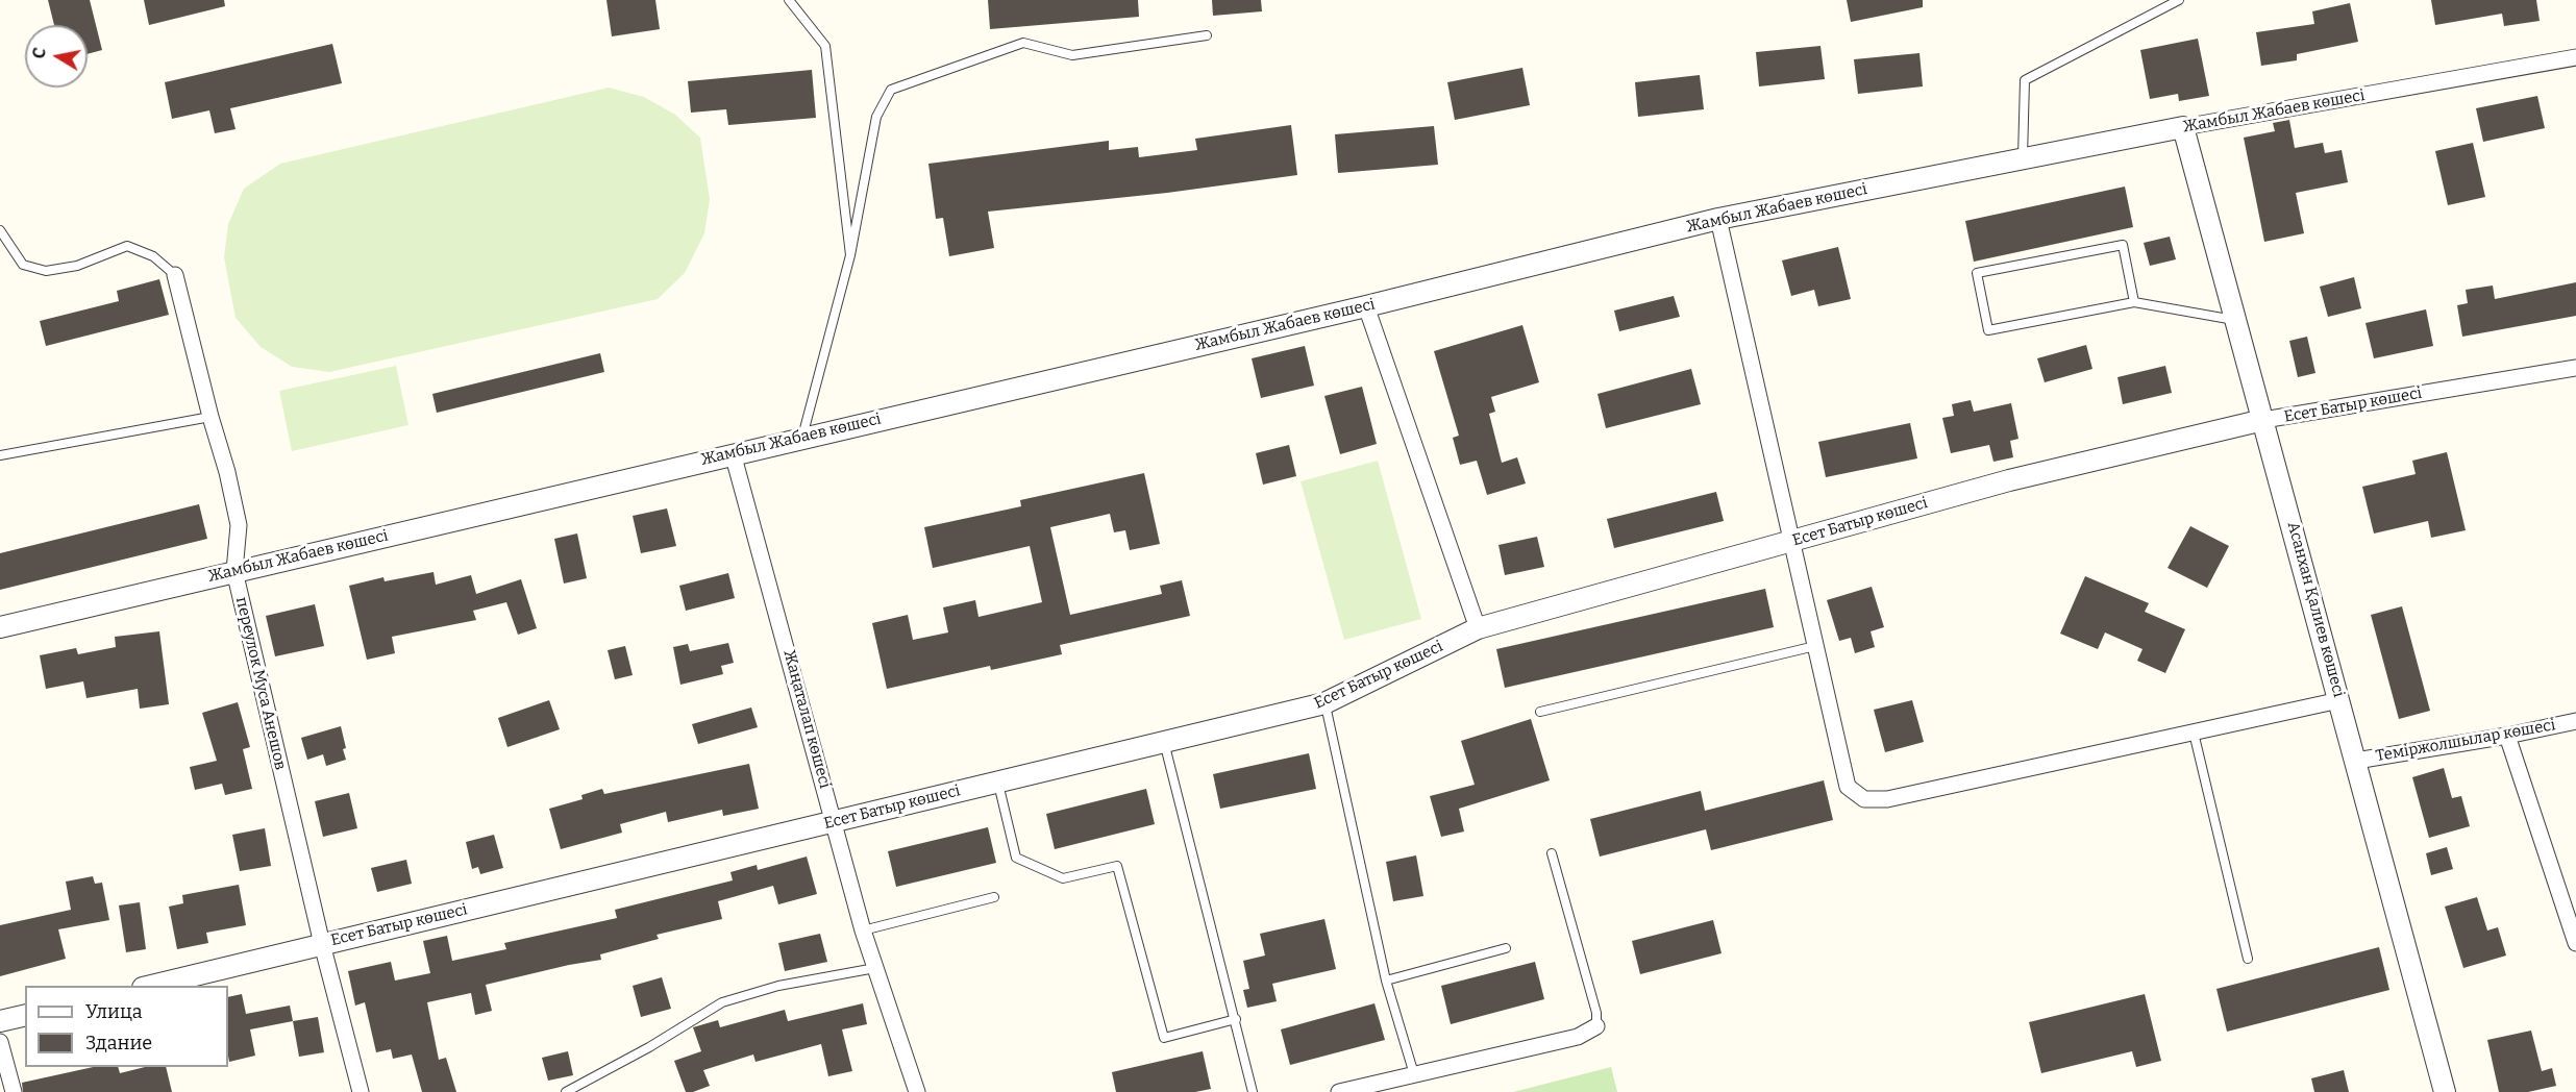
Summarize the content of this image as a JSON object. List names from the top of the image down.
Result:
{
  "streets": {
    "street": [
      "Жамбыл Жабаев көшесі",
      "Есет Батыр көшесі",
      "Асанхан Қалиев көшесі",
      "переулок Муса Анешов",
      "Жаңаталап көшесі",
      "Теміржолшылар көшесі"
    ]
  },
  "crossings": [
    ["Жамбыл Жабаев көшесі", "Асанхан Қалиев көшесі"],
    ["Жамбыл Жабаев көшесі", "переулок Муса Анешов"],
    ["Жамбыл Жабаев көшесі", "Жаңаталап көшесі"],
    ["Есет Батыр көшесі", "Асанхан Қалиев көшесі"],
    ["Есет Батыр көшесі", "переулок Муса Анешов"],
    ["Есет Батыр көшесі", "Жаңаталап көшесі"],
    ["Асанхан Қалиев көшесі", "Теміржолшылар көшесі"]
  ],
  "legend": ["Улица", "Здание"],
  "north": "left"
}
